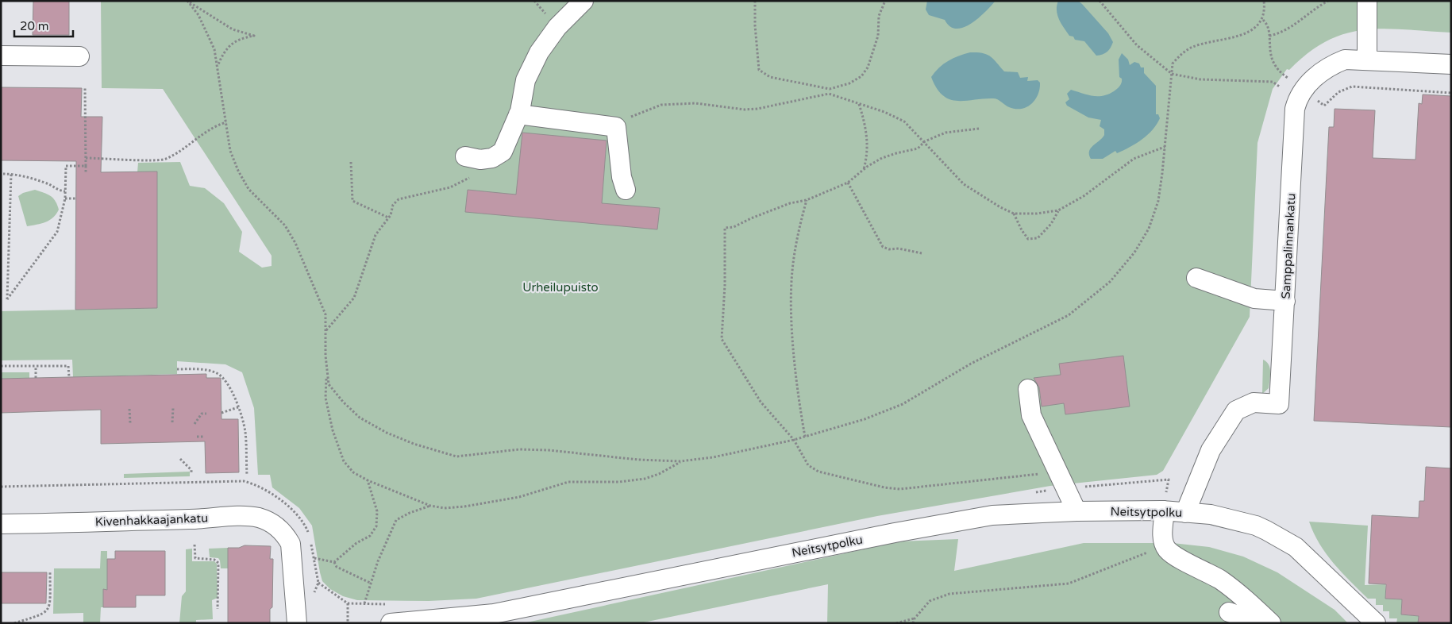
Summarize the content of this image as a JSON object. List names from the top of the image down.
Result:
{
  "streets": {
    "street": ["Samppalinnankatu", "Neitsytpolku", "Kivenhakkaajankatu"]
  },
  "crossings": [
    ["Samppalinnankatu", "Neitsytpolku"]
  ],
  "parks": ["Urheilupuisto"],
  "scale_bar": "20 m"
}
